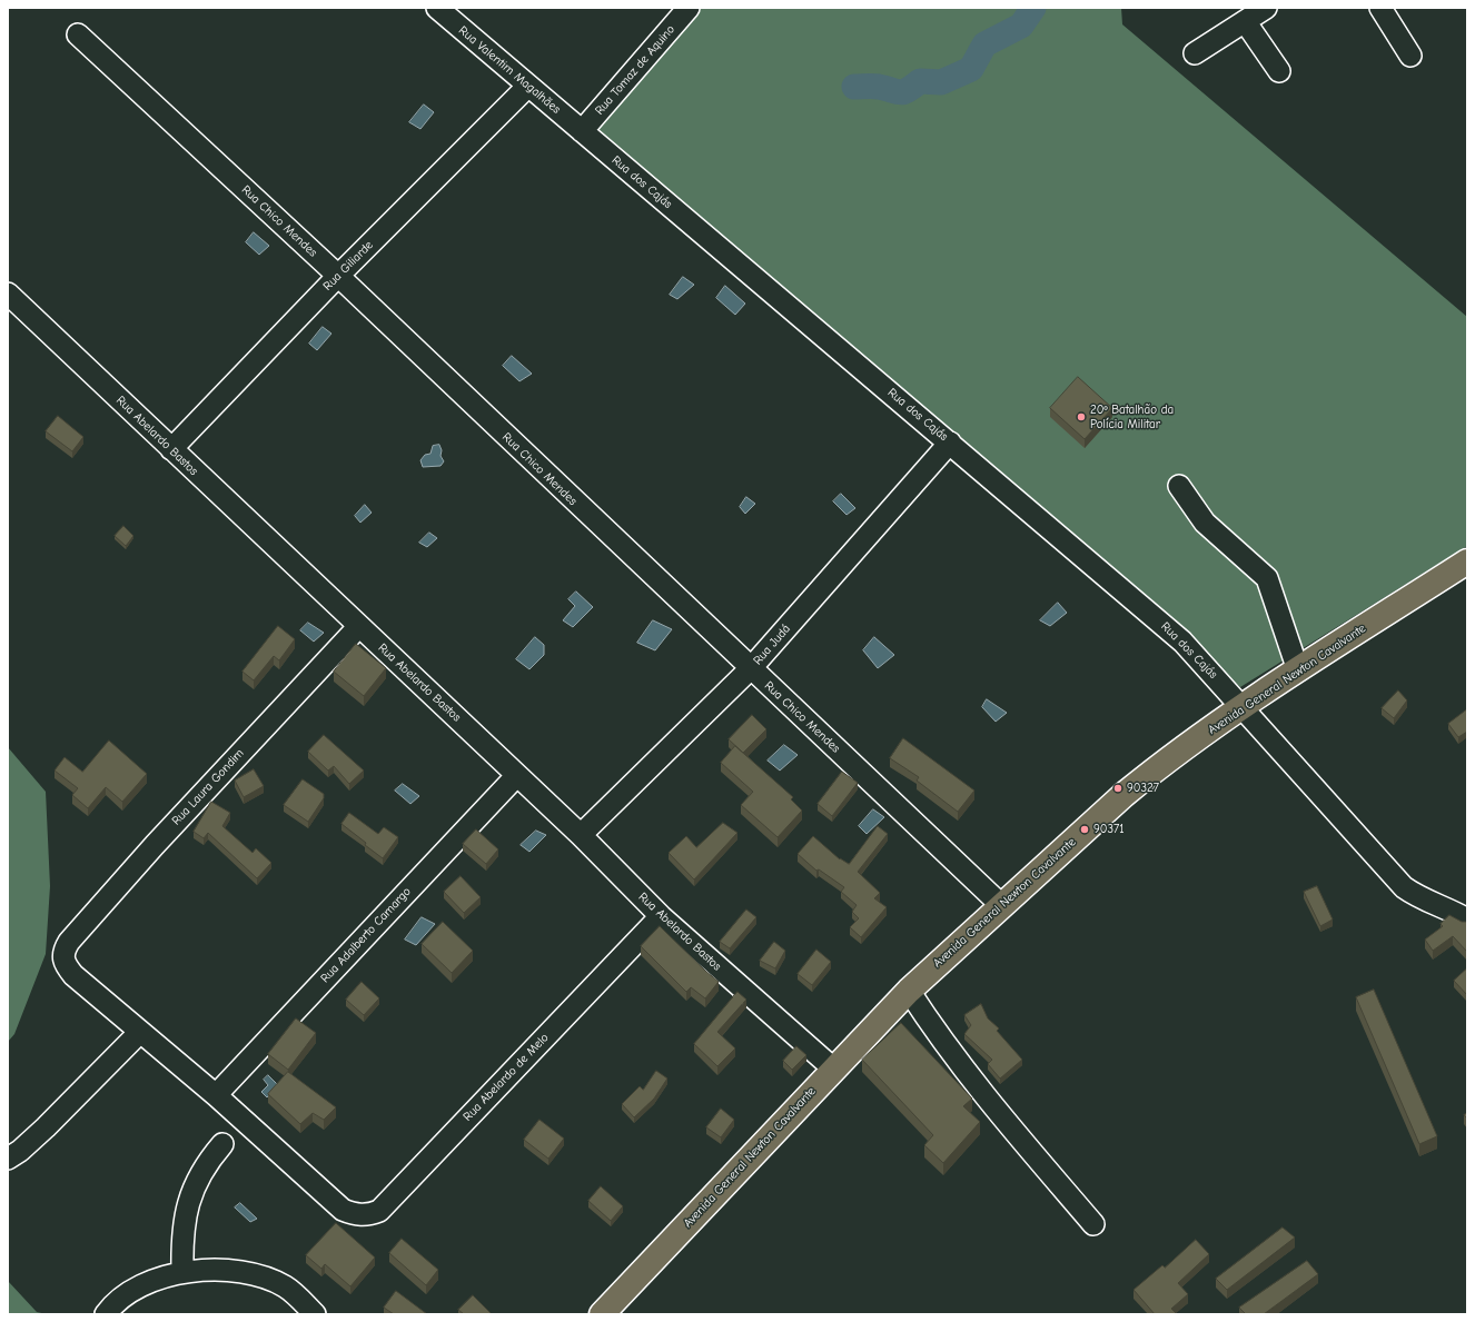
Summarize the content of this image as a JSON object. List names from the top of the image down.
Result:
{
  "streets": {
    "main road": ["Avenida General Newton Cavalvante"],
    "street": [
      "Rua Valentim Magalhães",
      "Rua Tomaz de Aquino",
      "Rua dos Cajás",
      "Rua Chico Mendes",
      "Rua Giliarde",
      "Rua Abelardo Bastos",
      "Rua Judá",
      "Rua Laura Gondim",
      "Rua Adalberto Camargo",
      "Rua Abelardo de Melo"
    ]
  },
  "crossings": [
    ["Rua Valentim Magalhães", "Rua Tomaz de Aquino"],
    ["Rua Valentim Magalhães", "Rua dos Cajás"],
    ["Rua Valentim Magalhães", "Rua Giliarde"],
    ["Rua Tomaz de Aquino", "Rua dos Cajás"],
    ["Rua dos Cajás", "Rua Judá"],
    ["Rua dos Cajás", "Avenida General Newton Cavalvante"],
    ["Rua Chico Mendes", "Rua Giliarde"],
    ["Rua Chico Mendes", "Rua Judá"],
    ["Rua Chico Mendes", "Avenida General Newton Cavalvante"],
    ["Rua Giliarde", "Rua Abelardo Bastos"],
    ["Rua Abelardo Bastos", "Rua Judá"],
    ["Rua Abelardo Bastos", "Avenida General Newton Cavalvante"],
    ["Rua Abelardo Bastos", "Rua Laura Gondim"],
    ["Rua Abelardo Bastos", "Rua Adalberto Camargo"],
    ["Rua Abelardo Bastos", "Rua Abelardo de Melo"],
    ["Rua Adalberto Camargo", "Rua Abelardo de Melo"]
  ],
  "places": ["20º Batalhão da Polícia Militar", "90327", "90371"]
}
